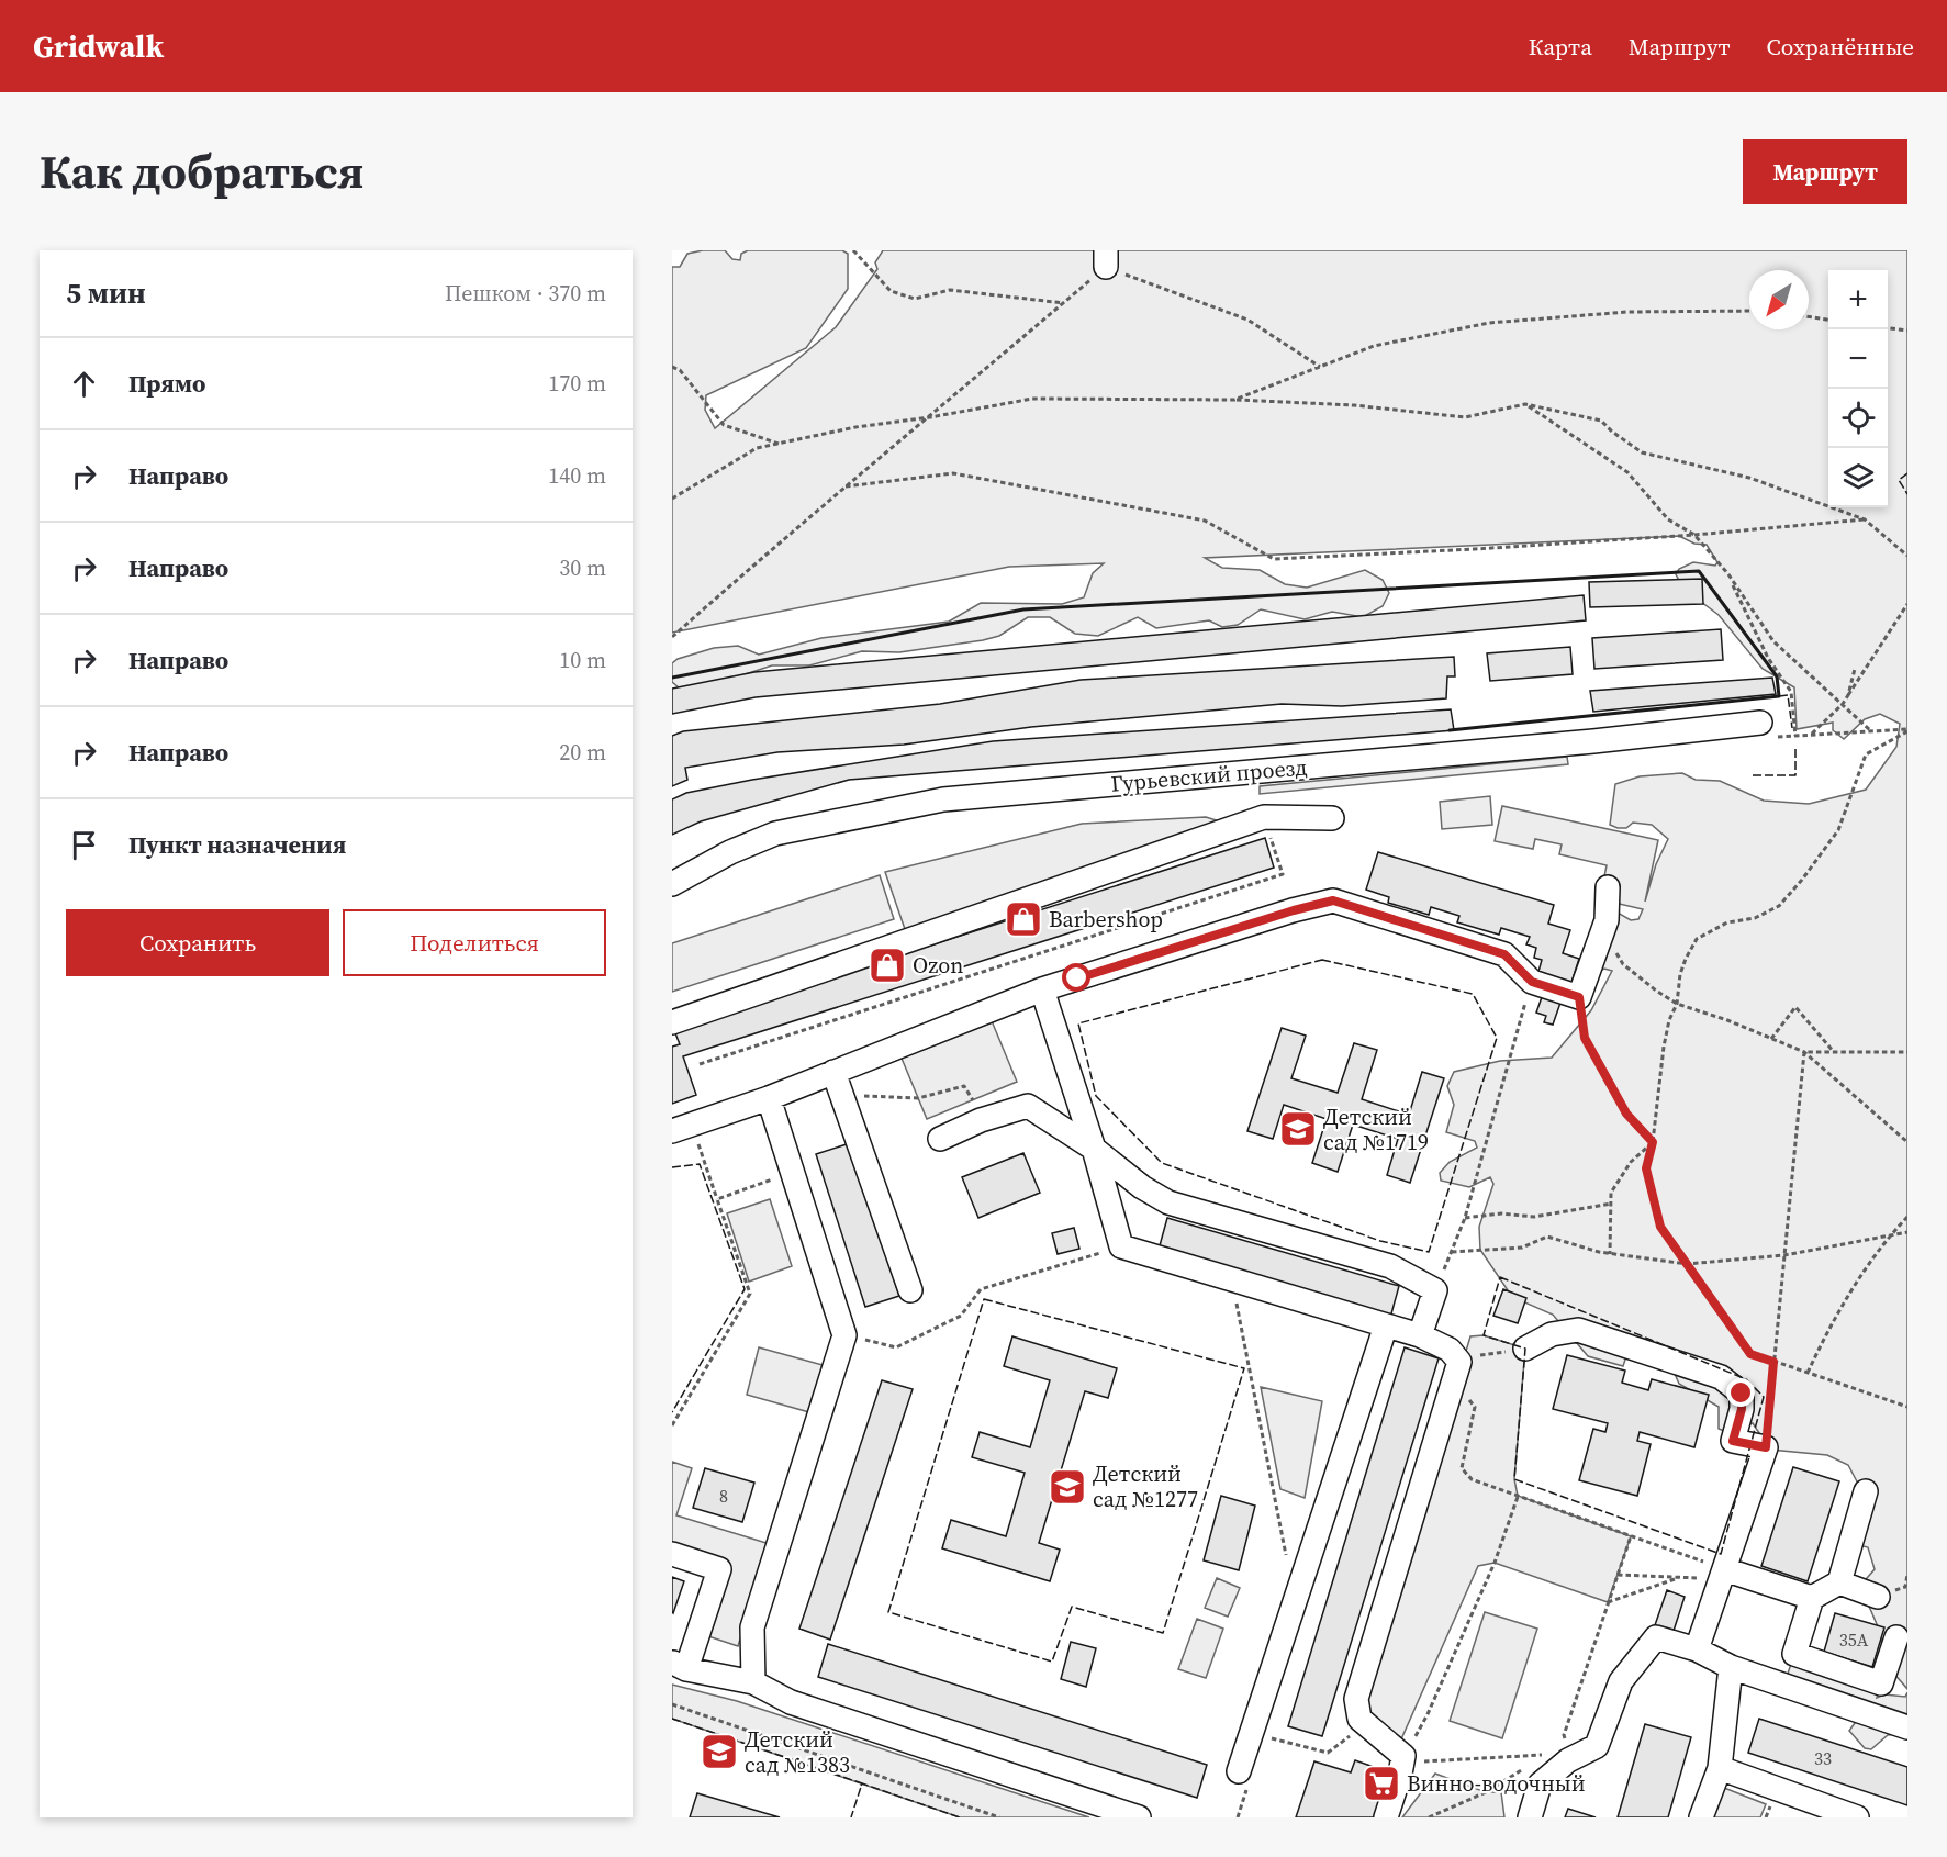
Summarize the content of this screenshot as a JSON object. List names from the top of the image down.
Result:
{
  "streets": {
    "street": ["Гурьевский проезд"]
  },
  "places": {
    "shop": ["Barbershop", "Ozon"],
    "school or university": ["Детский сад №1719", "Детский сад №1277", "Детский сад №1383"],
    "supermarket": ["Винно-водочный"]
  },
  "house_numbers": ["8", "35А", "33"],
  "north": "bottom left",
  "page": {
    "header": "Gridwalk",
    "nav": ["Карта", "Маршрут", "Сохранённые"],
    "title": "Как добраться",
    "buttons": [
      "Маршрут",
      ["Сохранить", "Поделиться"]
    ],
    "heading": ["5 мин", "Пешком · 370 m"],
    "map_buttons": ["+", "−"],
    "list": [
      ["Прямо", "170 m"],
      ["Направо", "140 m"],
      ["Направо", "30 m"],
      ["Направо", "10 m"],
      ["Направо", "20 m"],
      "Пункт назначения"
    ]
  }
}
